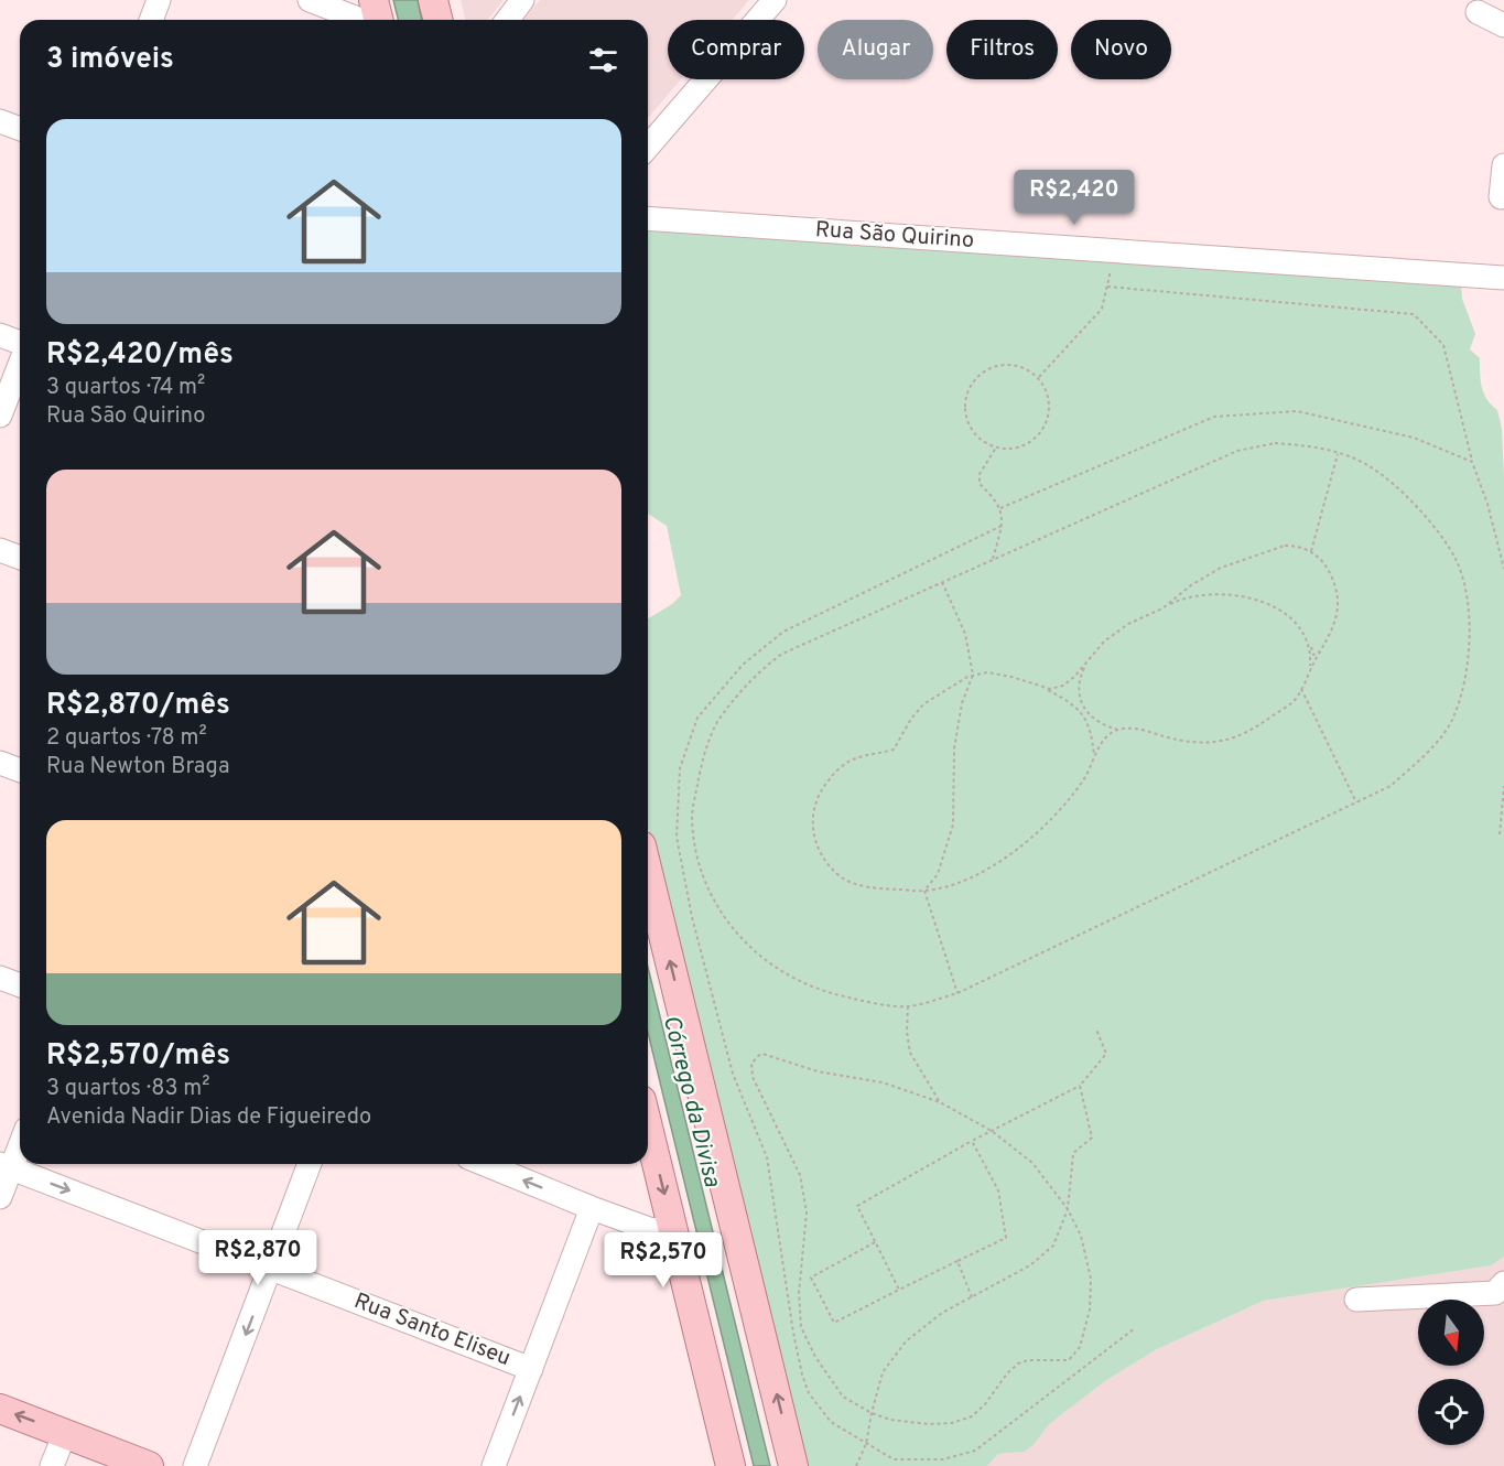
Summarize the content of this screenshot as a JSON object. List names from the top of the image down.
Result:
{
  "streets": {
    "street": ["Rua São Quirino", "Rua Santo Eliseu"]
  },
  "one_way": ["Rua Santo Eliseu"],
  "water": ["Córrego da Divisa"],
  "north": "bottom",
  "page": {
    "chip": [
      "Comprar",
      "Alugar",
      "Filtros",
      "Novo"
    ],
    "heading": "3 imóveis",
    "list": [
      {
        "name": "R$2,420/mês",
        "note": "3 quartos · 74 m² · Rua São Quirino"
      },
      {
        "name": "R$2,870/mês",
        "note": "2 quartos · 78 m² · Rua Newton Braga"
      },
      {
        "name": "R$2,570/mês",
        "note": "3 quartos · 83 m² · Avenida Nadir Dias de Figueiredo"
      }
    ],
    "price": ["R$2,420", "R$2,870", "R$2,570"]
  }
}
